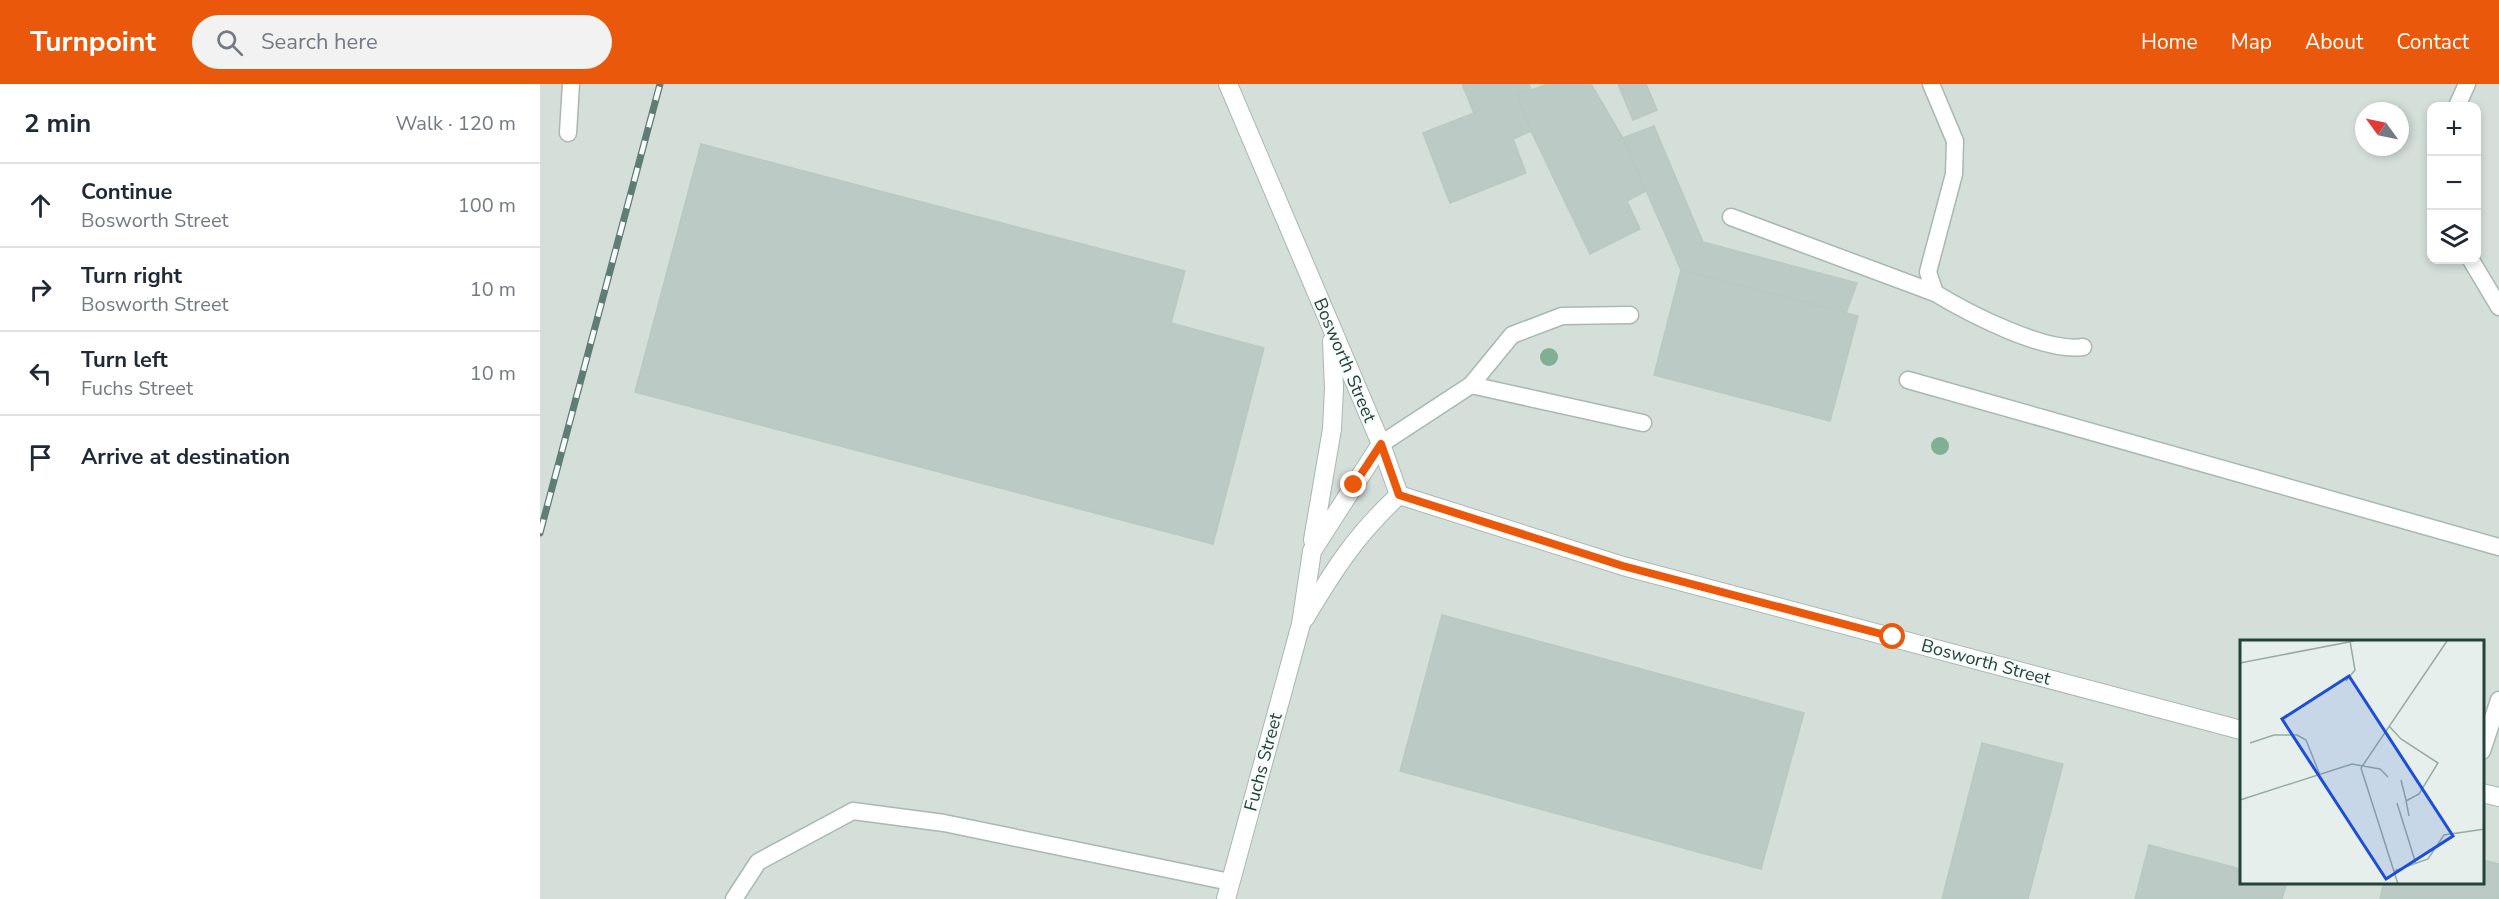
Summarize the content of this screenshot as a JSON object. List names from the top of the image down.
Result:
{
  "streets": {
    "street": ["Bosworth Street", "Fuchs Street"]
  },
  "crossings": [
    ["Bosworth Street", "Fuchs Street"]
  ],
  "north": "top left",
  "page": {
    "header": "Turnpoint",
    "search": "Search here",
    "nav": [
      "Home",
      "Map",
      "About",
      "Contact"
    ],
    "heading": ["2 min", "Walk · 120 m"],
    "map_buttons": ["+", "−"],
    "list": [
      ["Continue", "Bosworth Street", "100 m"],
      ["Turn right", "Bosworth Street", "10 m"],
      ["Turn left", "Fuchs Street", "10 m"],
      "Arrive at destination"
    ]
  }
}
